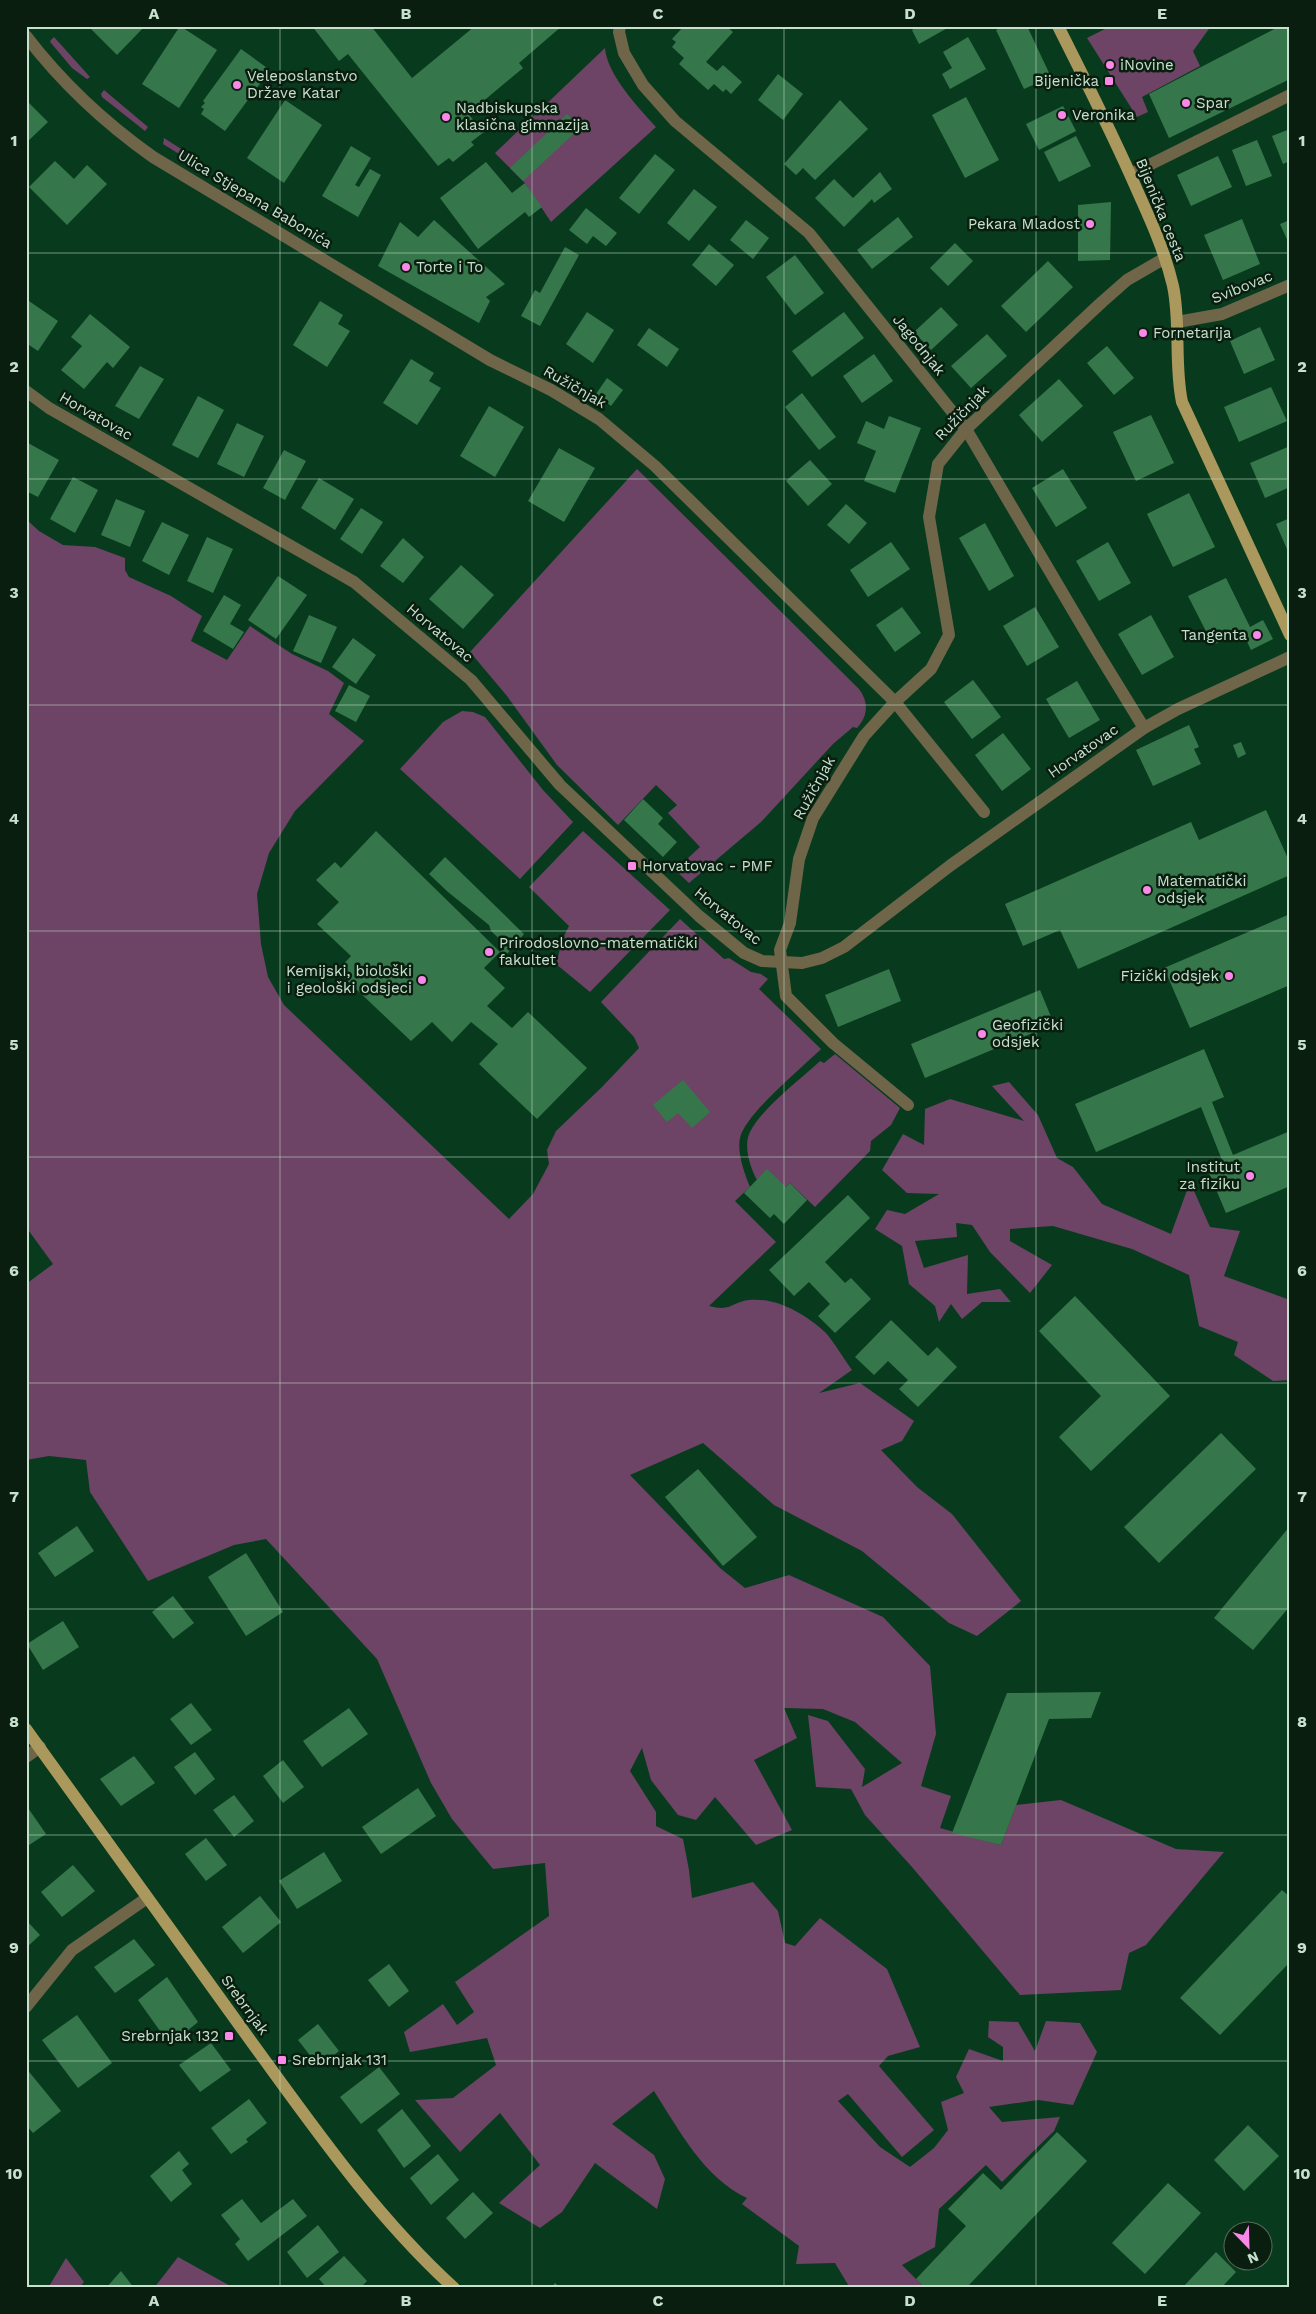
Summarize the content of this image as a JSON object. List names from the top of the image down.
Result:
{
  "streets": {
    "main road": ["Bijenička cesta", "Srebrnjak"],
    "street": [
      "Ulica Stjepana Babonića",
      "Svibovac",
      "Jagodnjak",
      "Ružičnjak",
      "Horvatovac"
    ]
  },
  "crossings": [
    ["Ulica Stjepana Babonića", "Ružičnjak"],
    ["Bijenička cesta", "Svibovac"],
    ["Bijenička cesta", "Ružičnjak"],
    ["Jagodnjak", "Ružičnjak"],
    ["Jagodnjak", "Horvatovac"],
    ["Ružičnjak", "Horvatovac"]
  ],
  "places": {
    "other": [
      "iNovine",
      "Veleposlanstvo Države Katar",
      "Spar",
      "Veronika",
      "Nadbiskupska klasična gimnazija",
      "Pekara Mladost",
      "Torte i To",
      "Fornetarija",
      "Tangenta",
      "Matematički odsjek",
      "Prirodoslovno-matematički fakultet",
      "Fizički odsjek",
      "Kemijski, biološki i geološki odsjeci",
      "Geofizički odsjek",
      "Institut za fiziku"
    ],
    "transit": [
      "Bijenička",
      "Horvatovac - PMF",
      "Srebrnjak 132",
      "Srebrnjak 131"
    ]
  },
  "north": "bottom right",
  "grid": {
    "columns": [
      "A",
      "B",
      "C",
      "D",
      "E"
    ],
    "rows": [
      "1",
      "2",
      "3",
      "4",
      "5",
      "6",
      "7",
      "8",
      "9",
      "10"
    ]
  }
}
